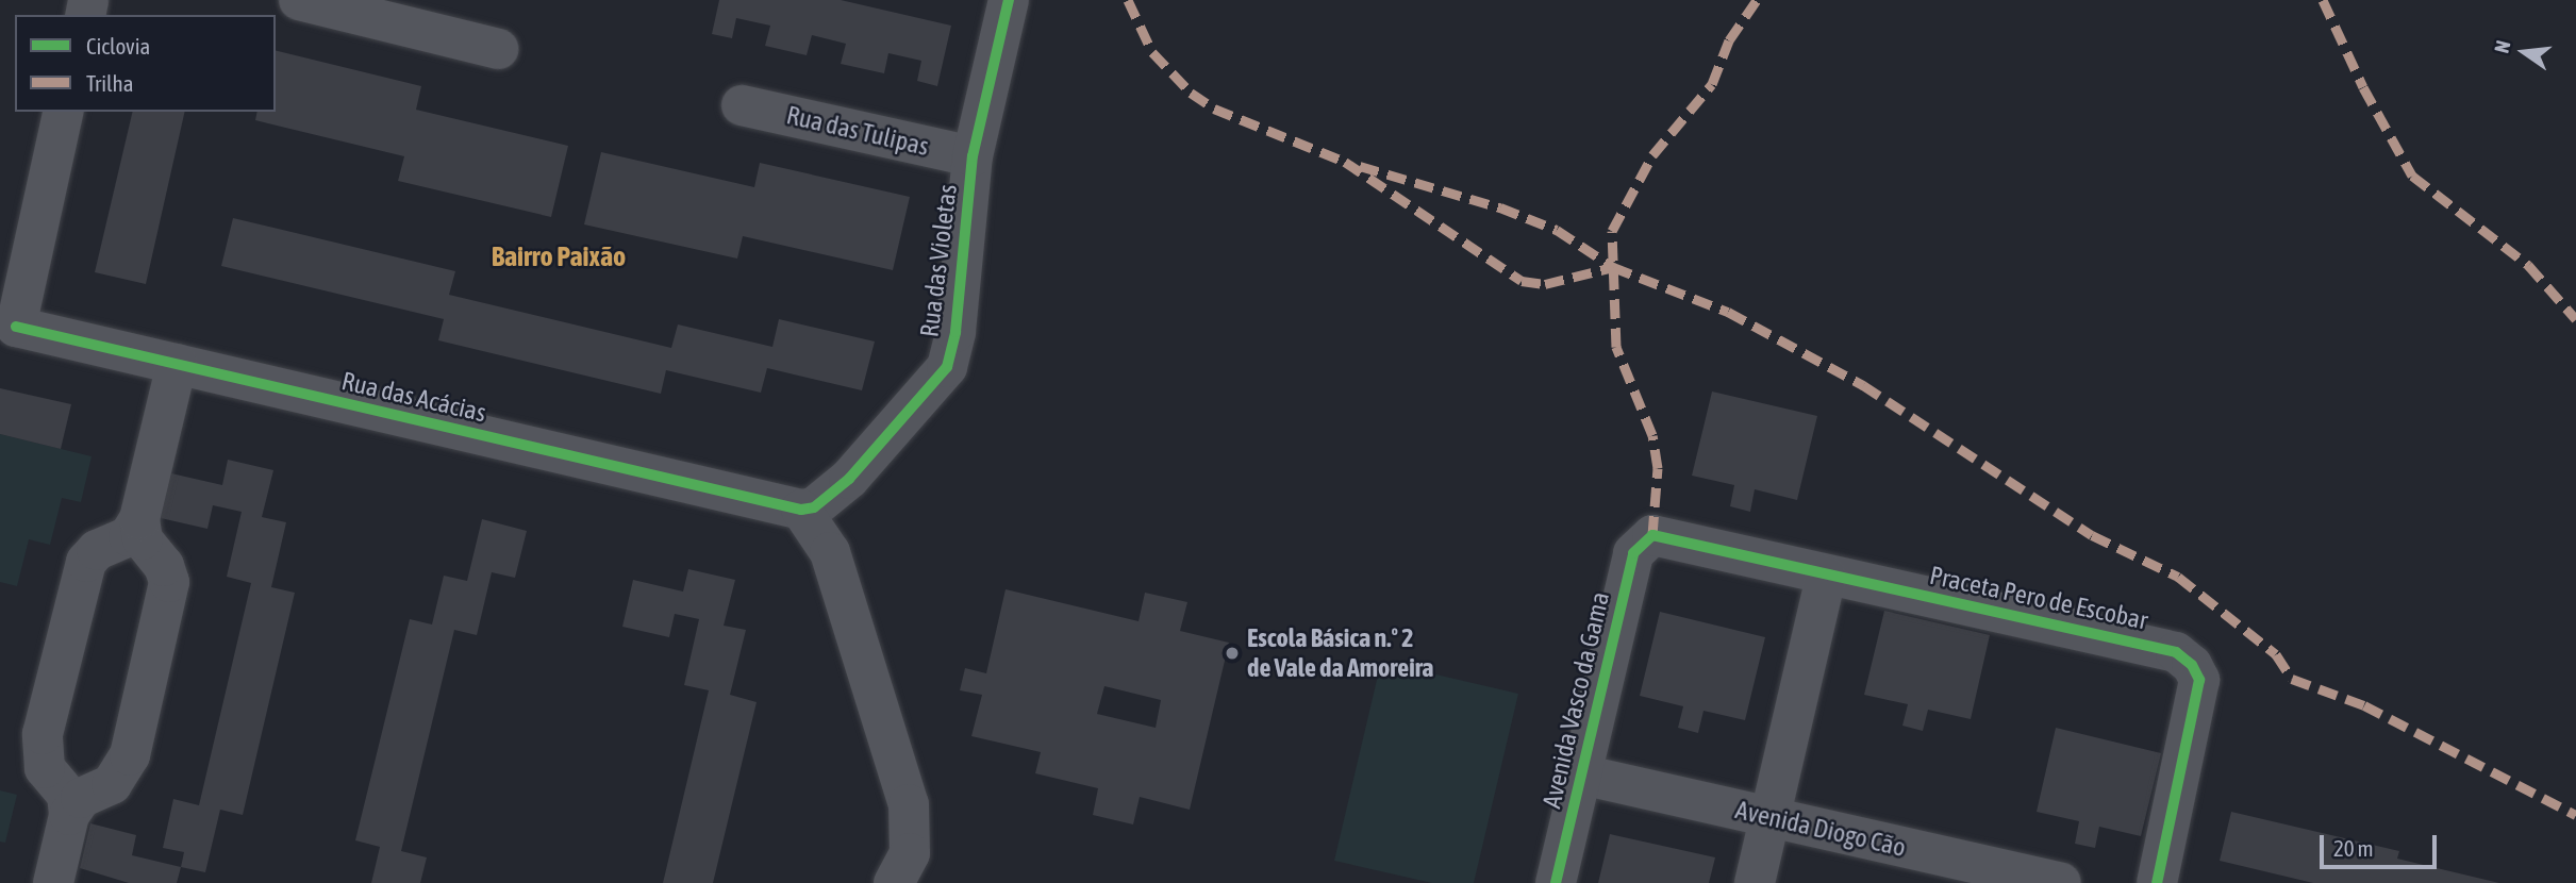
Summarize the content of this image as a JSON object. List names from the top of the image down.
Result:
{
  "streets": {
    "street": [
      "Rua das Tulipas",
      "Rua das Violetas",
      "Rua das Acácias",
      "Praceta Pero de Escobar",
      "Avenida Vasco da Gama",
      "Avenida Diogo Cão"
    ]
  },
  "crossings": [
    ["Rua das Tulipas", "Rua das Violetas"],
    ["Rua das Violetas", "Rua das Acácias"],
    ["Praceta Pero de Escobar", "Avenida Vasco da Gama"],
    ["Avenida Vasco da Gama", "Avenida Diogo Cão"]
  ],
  "districts": ["Bairro Paixão"],
  "places": ["Escola Básica n.º 2 de Vale da Amoreira"],
  "legend": ["Ciclovia", "Trilha"],
  "scale_bar": "20 m",
  "north": "left"
}
